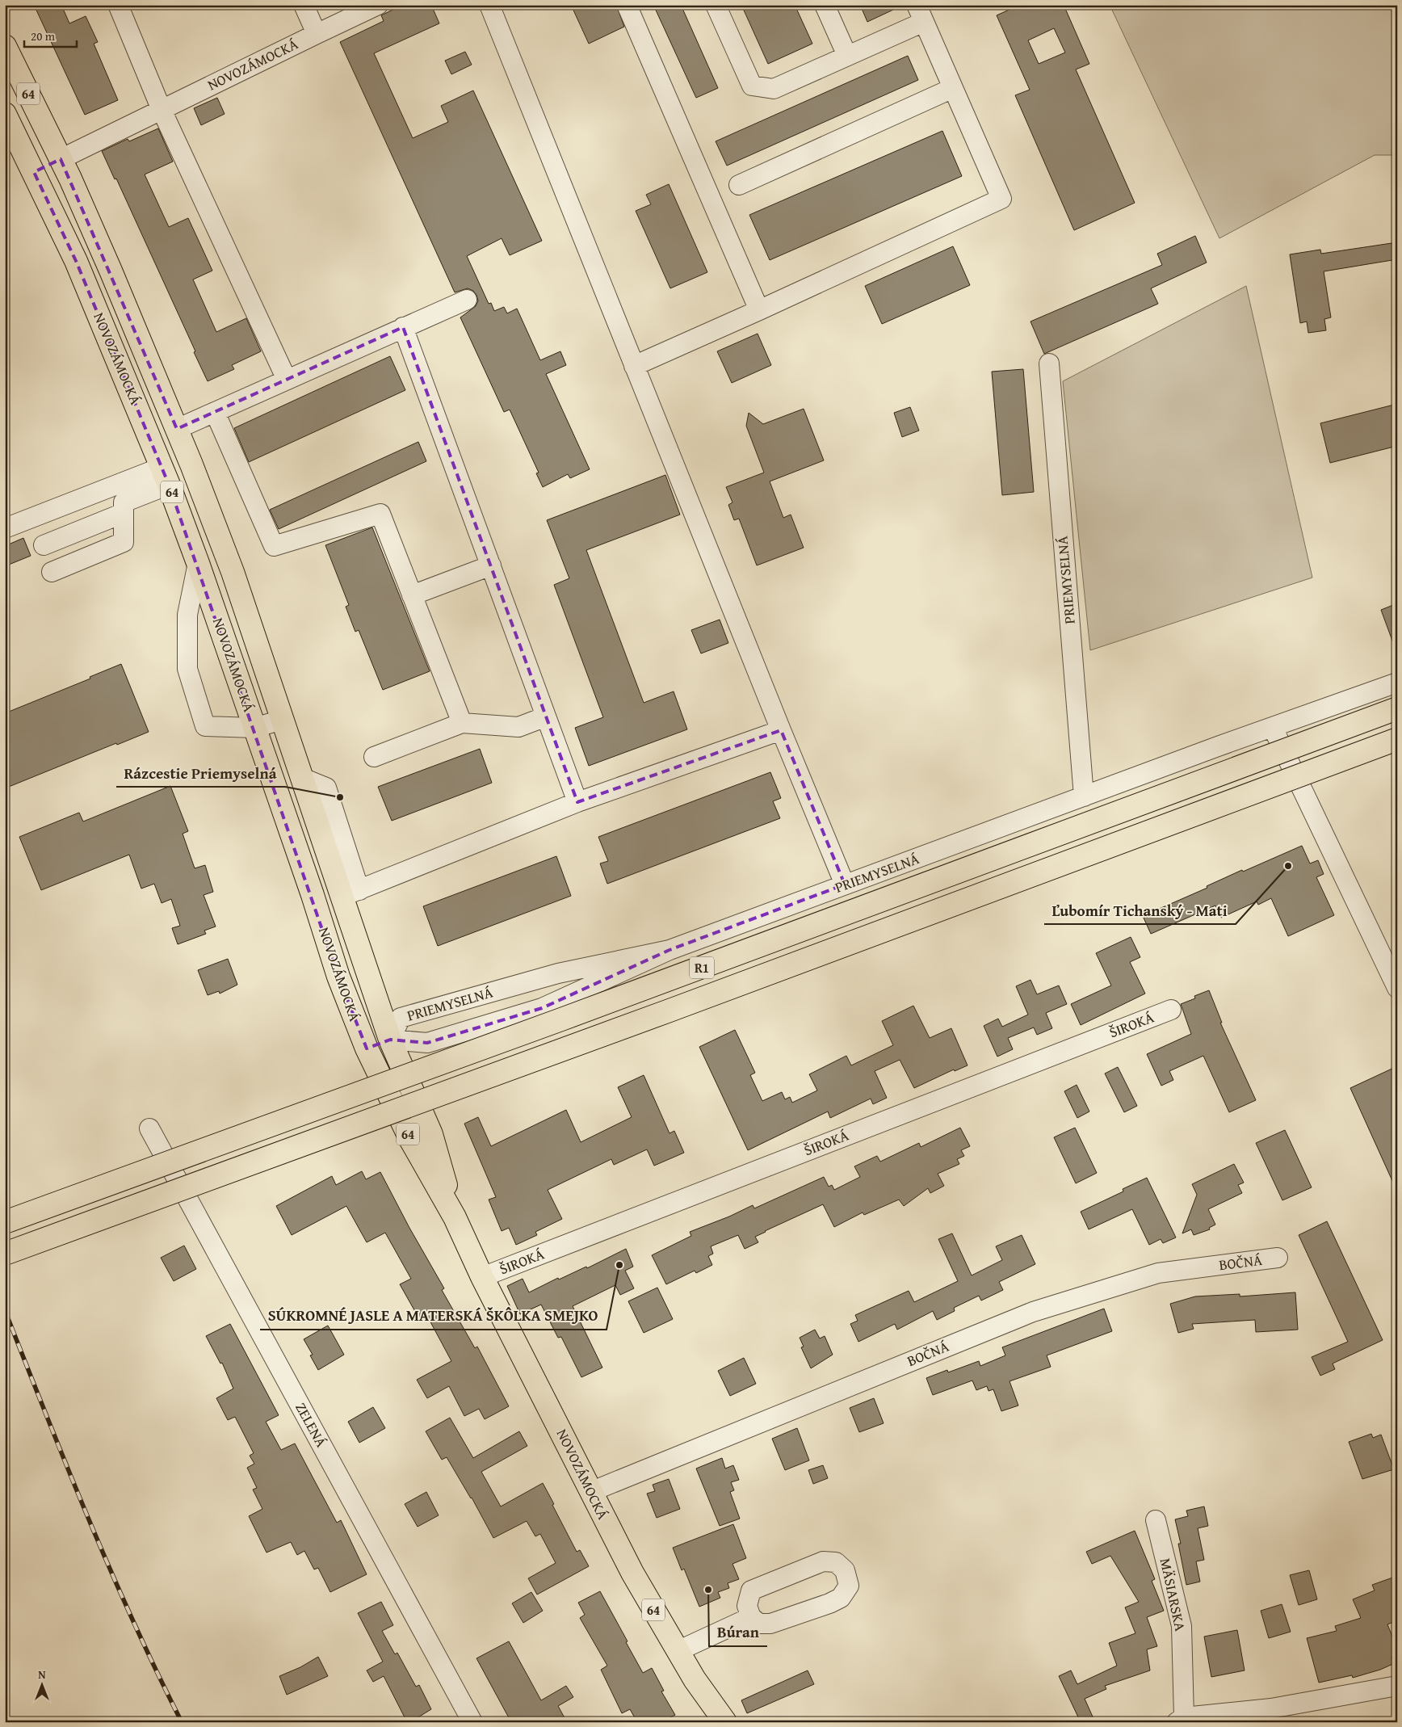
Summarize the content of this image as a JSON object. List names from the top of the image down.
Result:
{
  "streets": {
    "main road": ["NOVOZÁMOCKÁ", "64", "R1"],
    "street": [
      "PRIEMYSELNÁ",
      "ŠIROKÁ",
      "BOČNÁ",
      "ZELENÁ",
      "MÄSIARSKA"
    ]
  },
  "crossings": [
    ["NOVOZÁMOCKÁ", "PRIEMYSELNÁ"],
    ["NOVOZÁMOCKÁ", "ŠIROKÁ"],
    ["NOVOZÁMOCKÁ", "BOČNÁ"]
  ],
  "places": [
    "Rázcestie Priemyselná",
    "Ľubomír Tichanský - Mati",
    "SÚKROMNÉ JASLE A MATERSKÁ ŠKÔLKA SMEJKO",
    "Búran"
  ],
  "scale_bar": "20 m",
  "north": "top"
}
